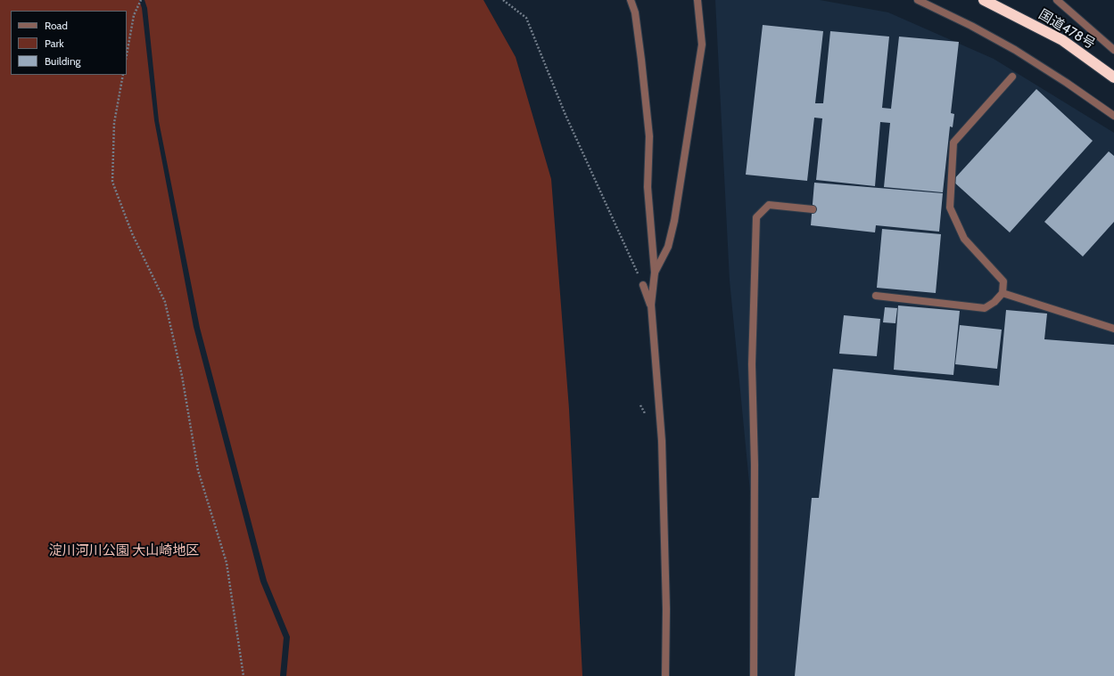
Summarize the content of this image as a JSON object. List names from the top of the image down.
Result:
{
  "streets": {
    "highway": ["国道478号"]
  },
  "parks": ["淀川河川公園 大山崎地区"],
  "legend": ["Road", "Park", "Building"]
}
